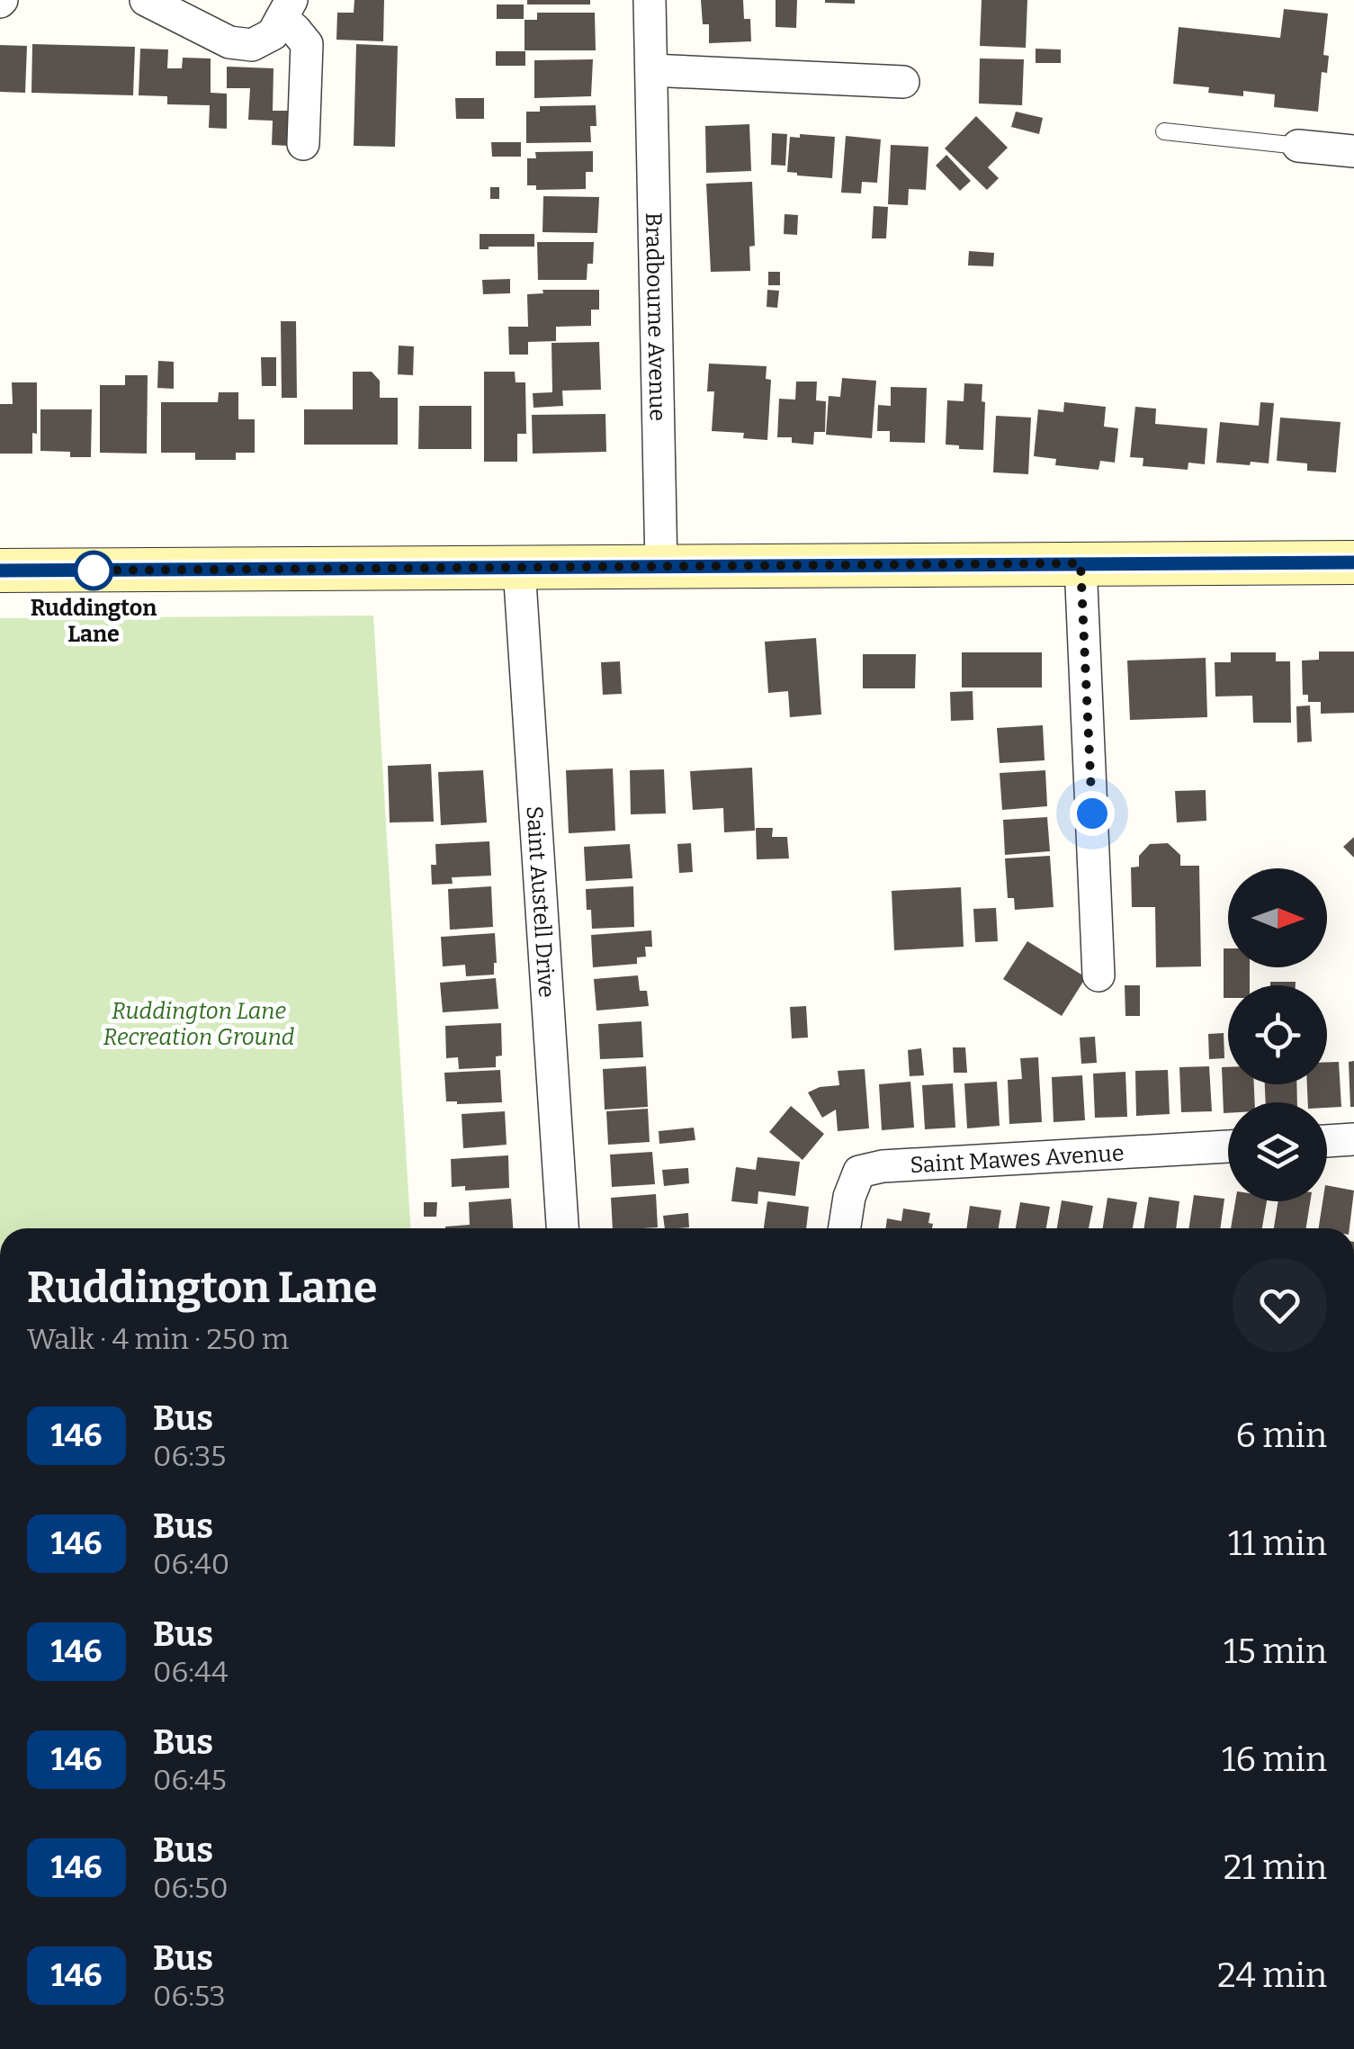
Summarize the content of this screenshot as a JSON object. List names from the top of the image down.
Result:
{
  "streets": {
    "street": ["Bradbourne Avenue", "Saint Austell Drive", "Saint Mawes Avenue"]
  },
  "parks": ["Ruddington Lane Recreation Ground"],
  "places": ["Ruddington Lane"],
  "lines": ["bus line 146"],
  "north": "right",
  "page": {
    "heading": ["Ruddington Lane", "Walk · 4 min · 250 m"],
    "list": [
      {
        "mark": "146",
        "name": "Bus",
        "note": "06:35",
        "value": "6 min"
      },
      {
        "mark": "146",
        "name": "Bus",
        "note": "06:40",
        "value": "11 min"
      },
      {
        "mark": "146",
        "name": "Bus",
        "note": "06:44",
        "value": "15 min"
      },
      {
        "mark": "146",
        "name": "Bus",
        "note": "06:45",
        "value": "16 min"
      },
      {
        "mark": "146",
        "name": "Bus",
        "note": "06:50",
        "value": "21 min"
      },
      {
        "mark": "146",
        "name": "Bus",
        "note": "06:53",
        "value": "24 min"
      }
    ]
  }
}
